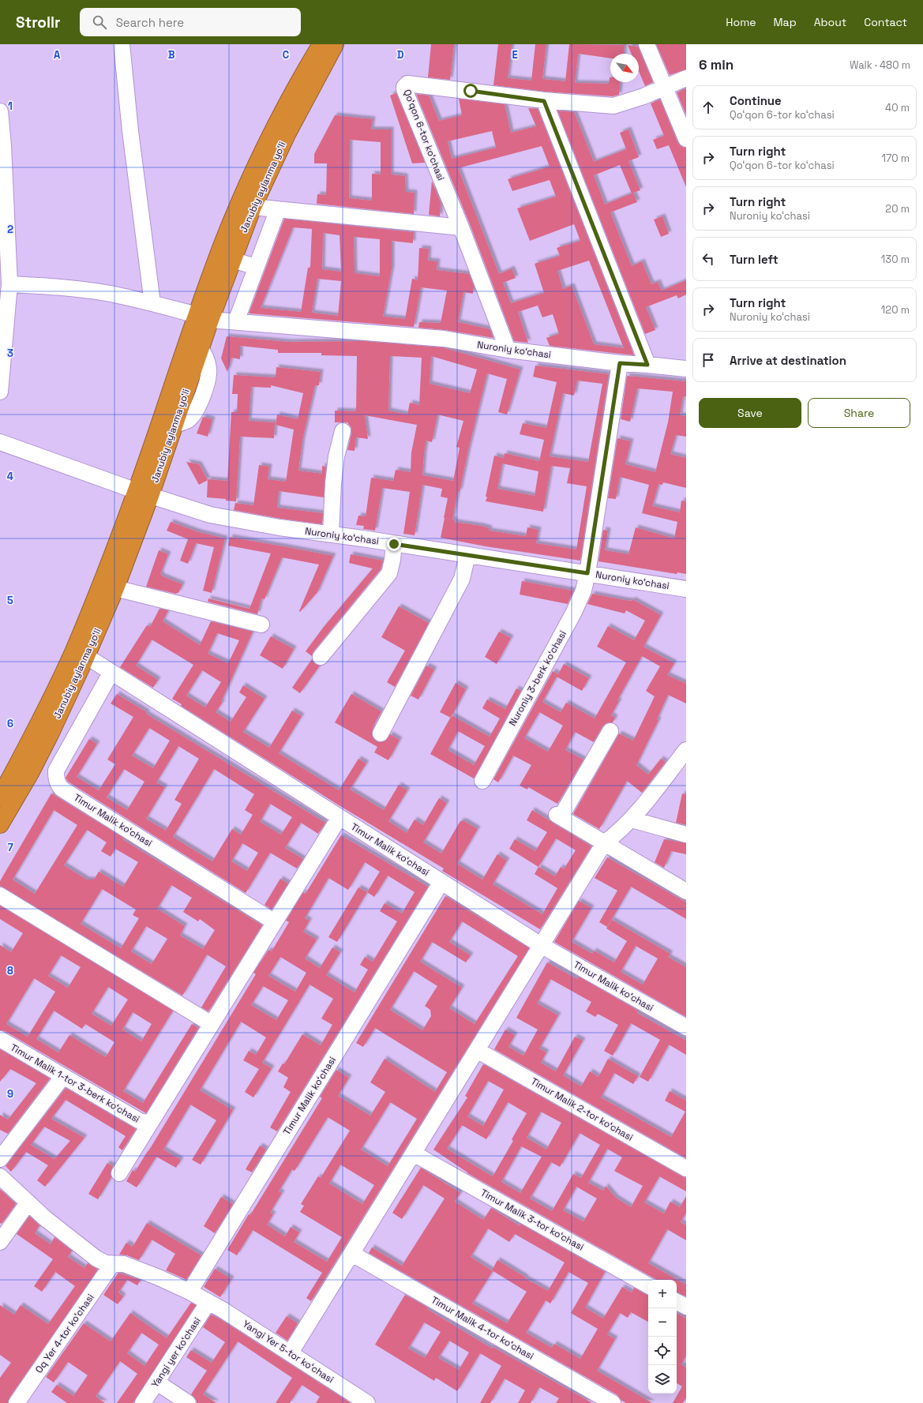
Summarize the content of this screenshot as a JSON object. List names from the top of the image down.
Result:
{
  "streets": {
    "highway": ["Janubiy aylanma yoʻli"],
    "street": [
      "Qoʻqon 6-tor koʻchasi",
      "Nuroniy koʻchasi",
      "Nuroniy 3-berk koʻchasi",
      "Timur Malik koʻchasi",
      "Timur Malik 1-tor 3-berk koʻchasi",
      "Timur Malik 2-tor koʻchasi",
      "Timur Malik 3-tor koʻchasi",
      "Timur Malik 4-tor koʻchasi",
      "Oq Yer 4-tor koʻchasi",
      "Yangi Yer 5-tor koʻchasi",
      "Yangi yer koʻchasi"
    ]
  },
  "crossings": [
    ["Qoʻqon 6-tor koʻchasi", "Nuroniy koʻchasi"],
    ["Janubiy aylanma yoʻli", "Nuroniy koʻchasi"],
    ["Janubiy aylanma yoʻli", "Timur Malik koʻchasi"],
    ["Nuroniy koʻchasi", "Nuroniy 3-berk koʻchasi"],
    ["Yangi Yer 5-tor koʻchasi", "Yangi yer koʻchasi"]
  ],
  "north": "bottom right",
  "page": {
    "header": "Strollr",
    "search": "Search here",
    "nav": [
      "Home",
      "Map",
      "About",
      "Contact"
    ],
    "heading": ["6 min", "Walk · 480 m"],
    "list": [
      ["Continue", "Qoʻqon 6-tor koʻchasi", "40 m"],
      ["Turn right", "Qoʻqon 6-tor koʻchasi", "170 m"],
      ["Turn right", "Nuroniy koʻchasi", "20 m"],
      ["Turn left", "130 m"],
      ["Turn right", "Nuroniy koʻchasi", "120 m"],
      "Arrive at destination"
    ],
    "buttons": ["Save", "Share"],
    "map_buttons": ["+", "−"]
  },
  "grid": {
    "columns": [
      "A",
      "B",
      "C",
      "D",
      "E"
    ],
    "rows": [
      "1",
      "2",
      "3",
      "4",
      "5",
      "6",
      "7",
      "8",
      "9"
    ]
  }
}
